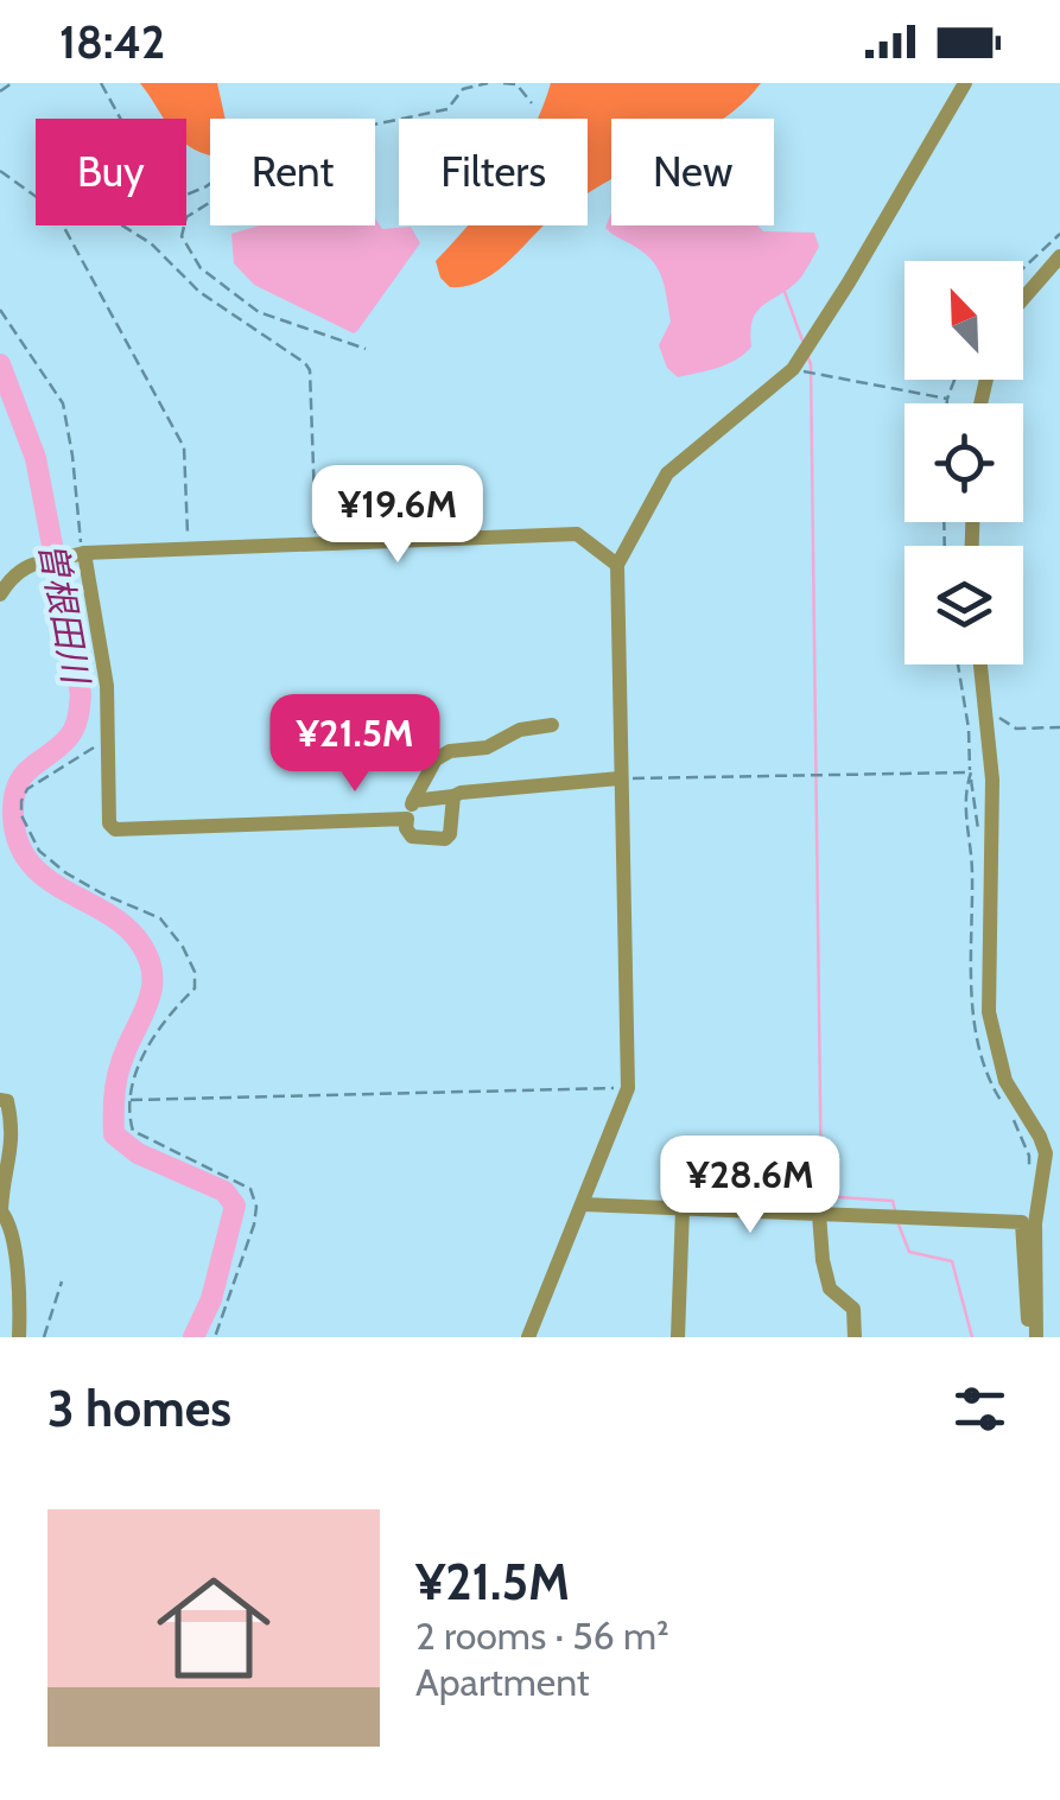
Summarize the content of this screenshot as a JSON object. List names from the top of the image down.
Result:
{
  "water": ["曽根田川"],
  "north": "top left",
  "page": {
    "status": "18:42",
    "chip": [
      "Buy",
      "Rent",
      "Filters",
      "New"
    ],
    "price": ["¥19.6M", "¥21.5M", "¥28.6M"],
    "heading": "3 homes",
    "list": [
      {
        "name": "¥21.5M",
        "note": "2 rooms · 56 m² · Apartment"
      }
    ]
  }
}
